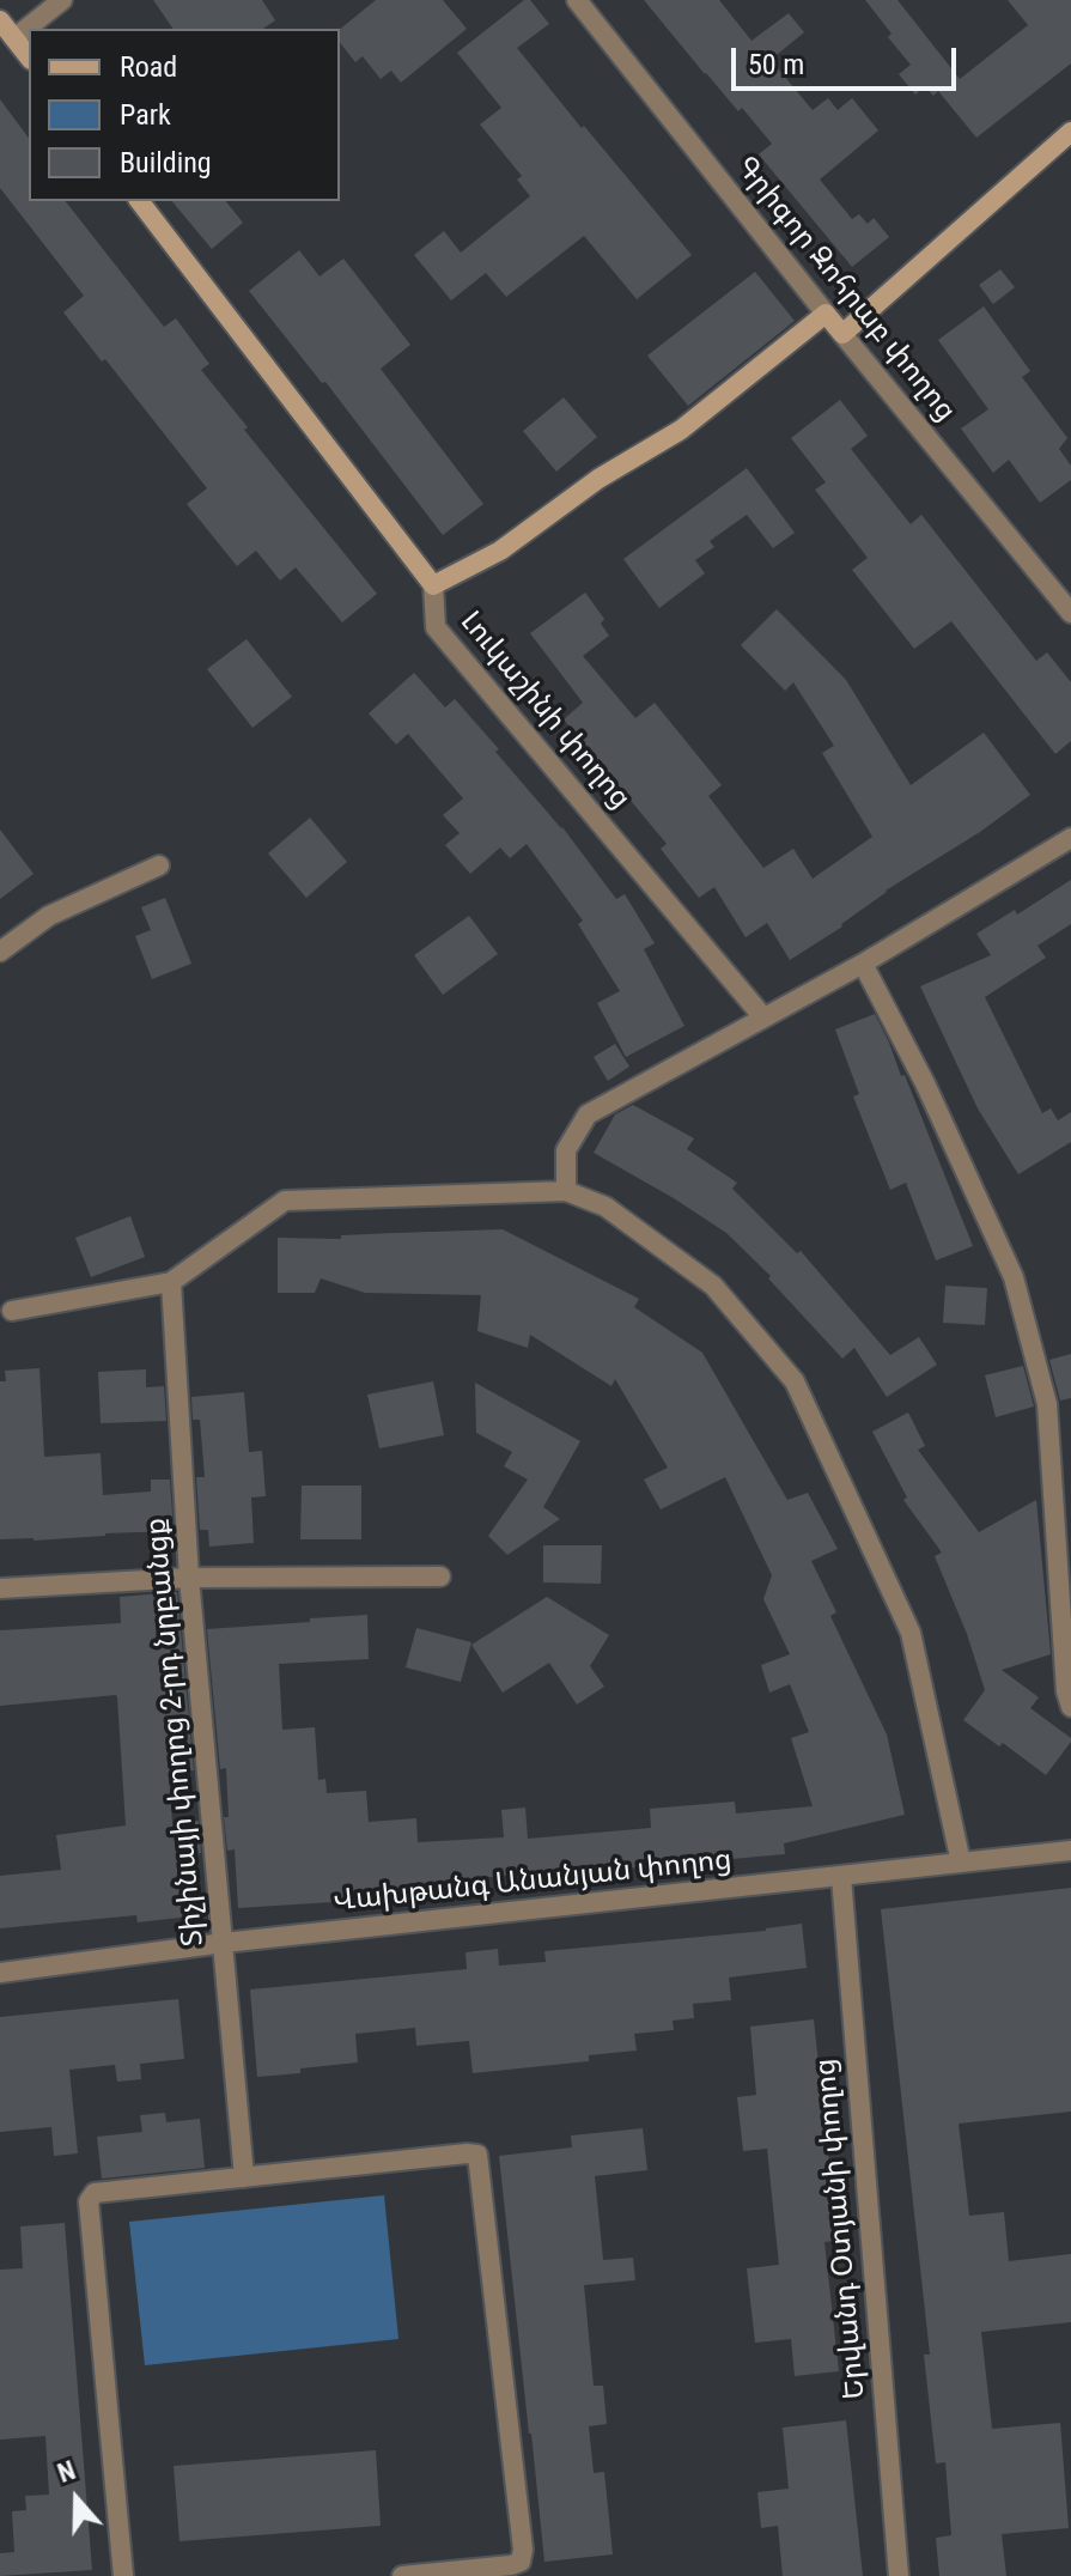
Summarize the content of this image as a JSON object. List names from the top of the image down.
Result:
{
  "streets": {
    "street": [
      "Գրիգոր Զոհրաբ փողոց",
      "Լուկաշինի փողոց",
      "Տիչինայի փողոց 2-րդ նրբանցք",
      "Վախթանգ Անանյան փողոց",
      "Երվանդ Օտյանի փողոց"
    ]
  },
  "crossings": [
    ["Տիչինայի փողոց 2-րդ նրբանցք", "Վախթանգ Անանյան փողոց"],
    ["Վախթանգ Անանյան փողոց", "Երվանդ Օտյանի փողոց"]
  ],
  "legend": ["Road", "Park", "Building"],
  "scale_bar": "50 m",
  "north": "top"
}
